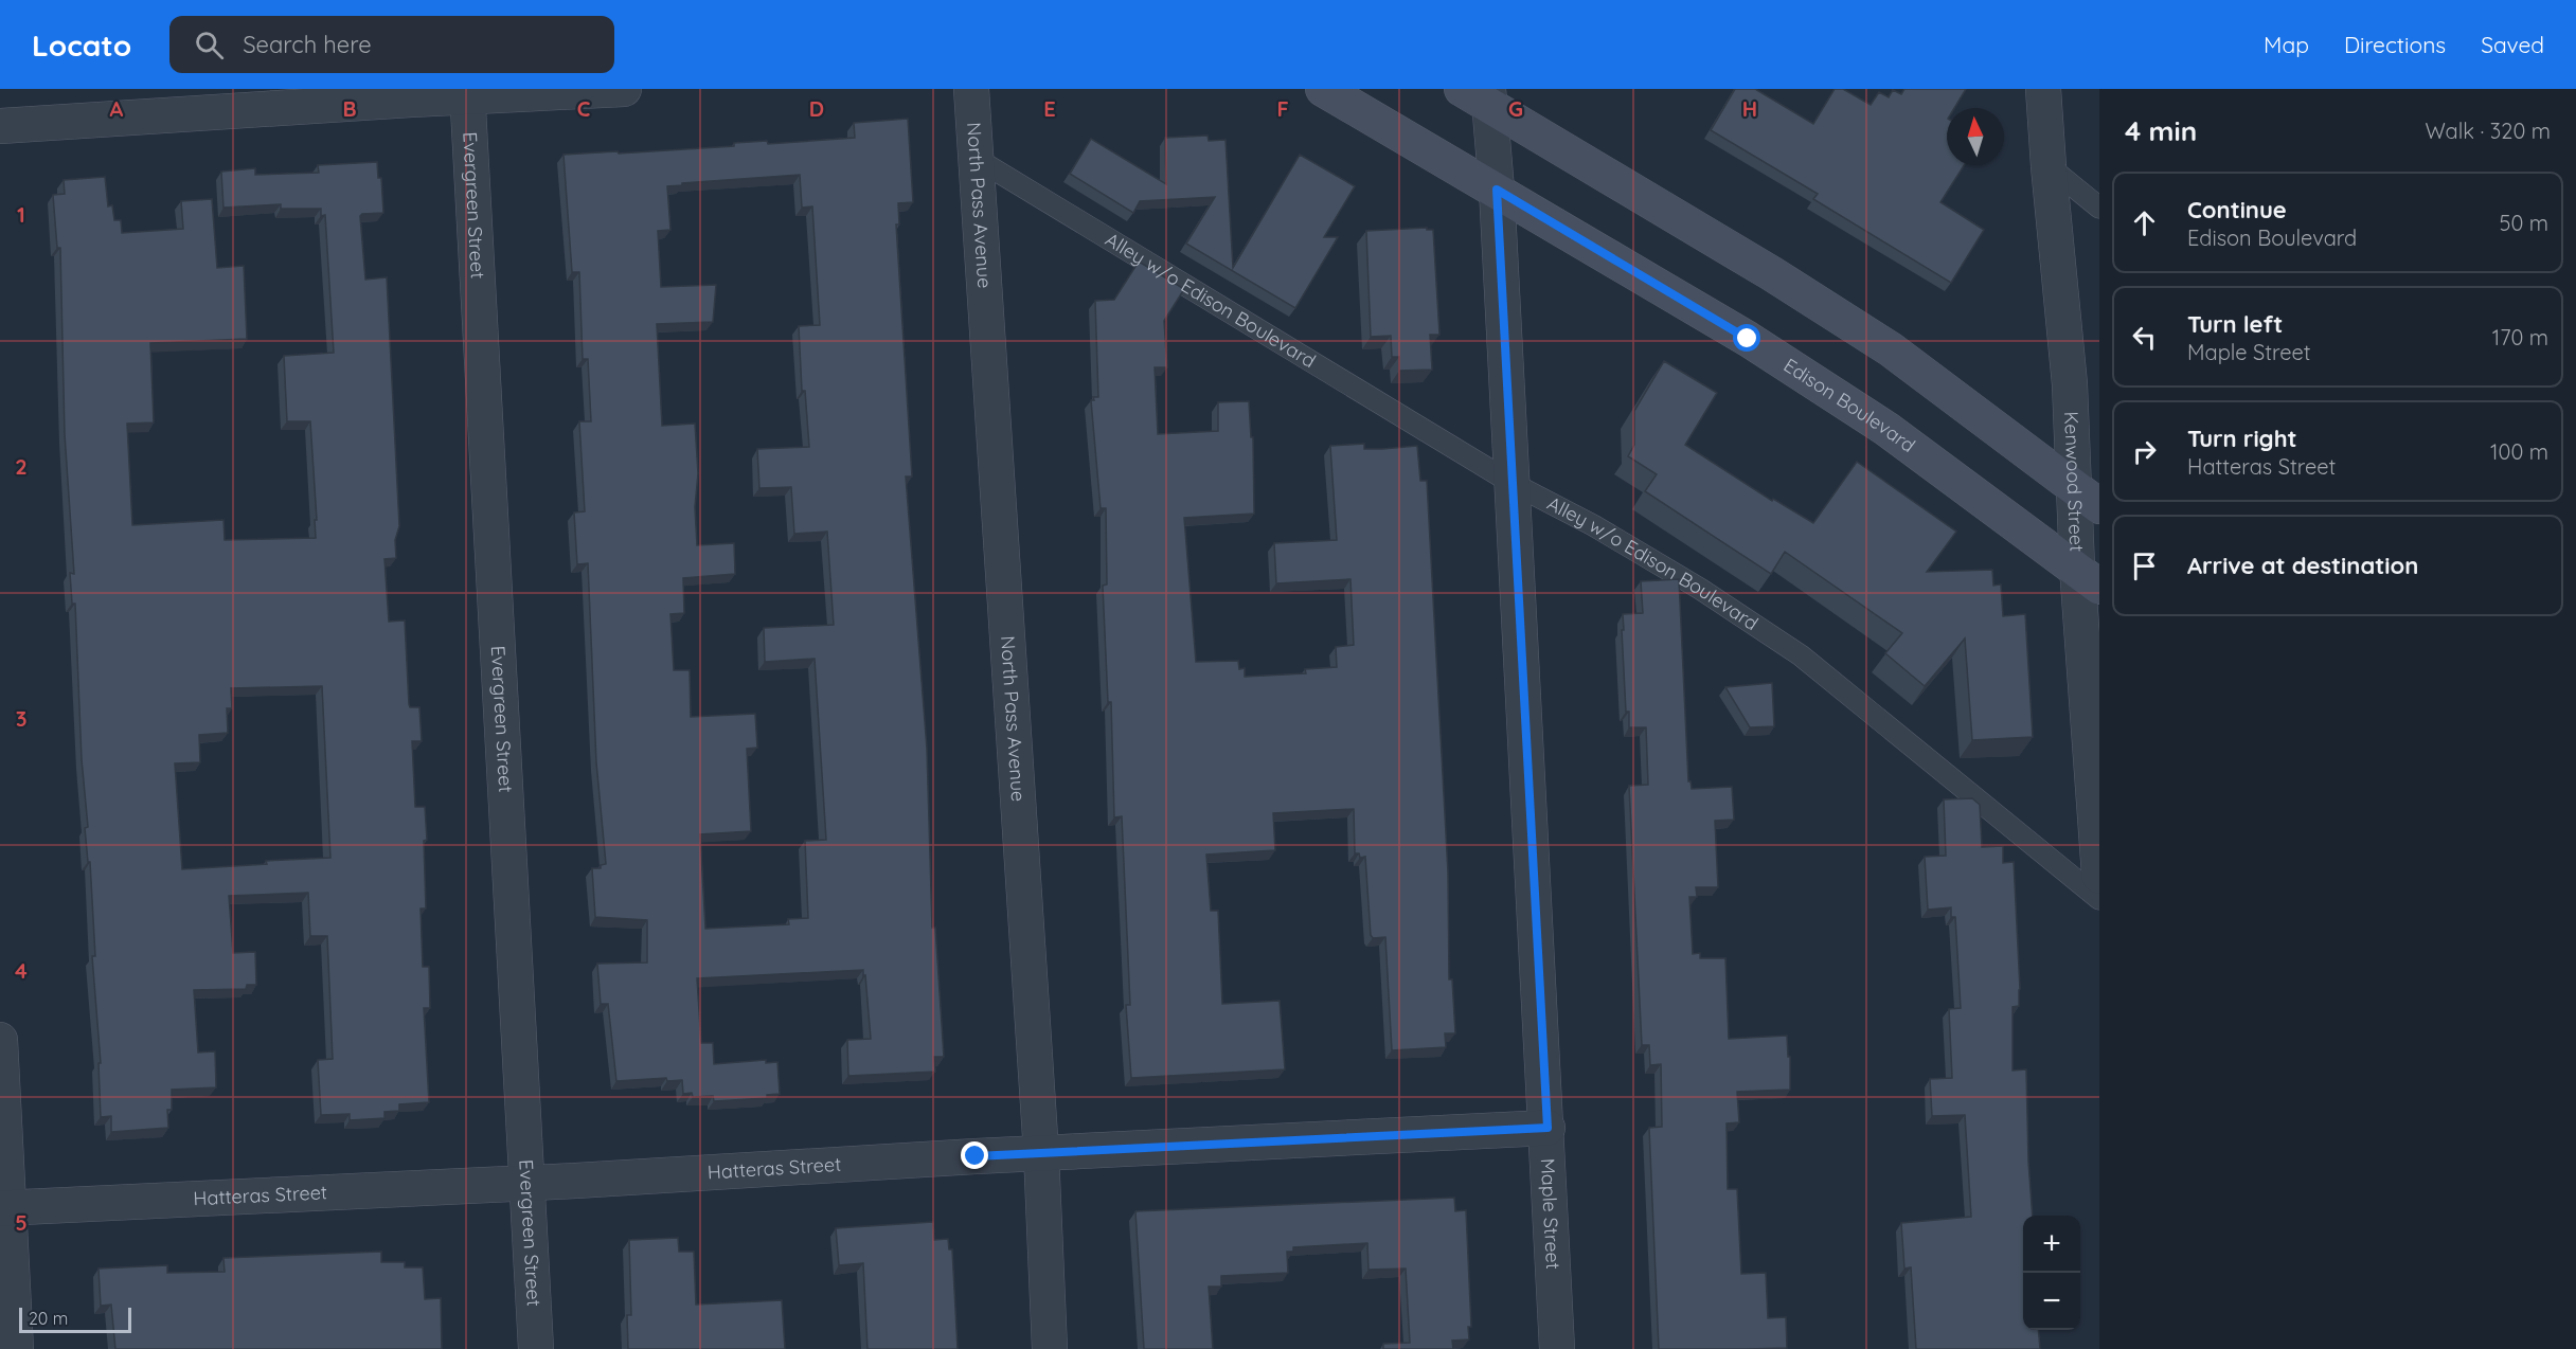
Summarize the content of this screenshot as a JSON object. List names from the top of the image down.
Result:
{
  "streets": {
    "main road": ["Edison Boulevard"],
    "street": [
      "Evergreen Street",
      "North Pass Avenue",
      "Kenwood Street",
      "Hatteras Street",
      "Maple Street"
    ],
    "lane": ["Alley w/o Edison Boulevard"]
  },
  "crossings": [
    ["Evergreen Street", "Hatteras Street"],
    ["North Pass Avenue", "Alley w/o Edison Boulevard"],
    ["North Pass Avenue", "Hatteras Street"],
    ["Alley w/o Edison Boulevard", "Maple Street"],
    ["Edison Boulevard", "Kenwood Street"],
    ["Edison Boulevard", "Maple Street"],
    ["Hatteras Street", "Maple Street"]
  ],
  "scale_bar": "20 m",
  "north": "top",
  "page": {
    "header": "Locato",
    "search": "Search here",
    "nav": ["Map", "Directions", "Saved"],
    "heading": ["4 min", "Walk · 320 m"],
    "list": [
      ["Continue", "Edison Boulevard", "50 m"],
      ["Turn left", "Maple Street", "170 m"],
      ["Turn right", "Hatteras Street", "100 m"],
      "Arrive at destination"
    ],
    "map_buttons": ["+", "−"],
    "scale": "20 m"
  },
  "grid": {
    "columns": [
      "A",
      "B",
      "C",
      "D",
      "E",
      "F",
      "G",
      "H"
    ],
    "rows": [
      "1",
      "2",
      "3",
      "4",
      "5"
    ]
  }
}
